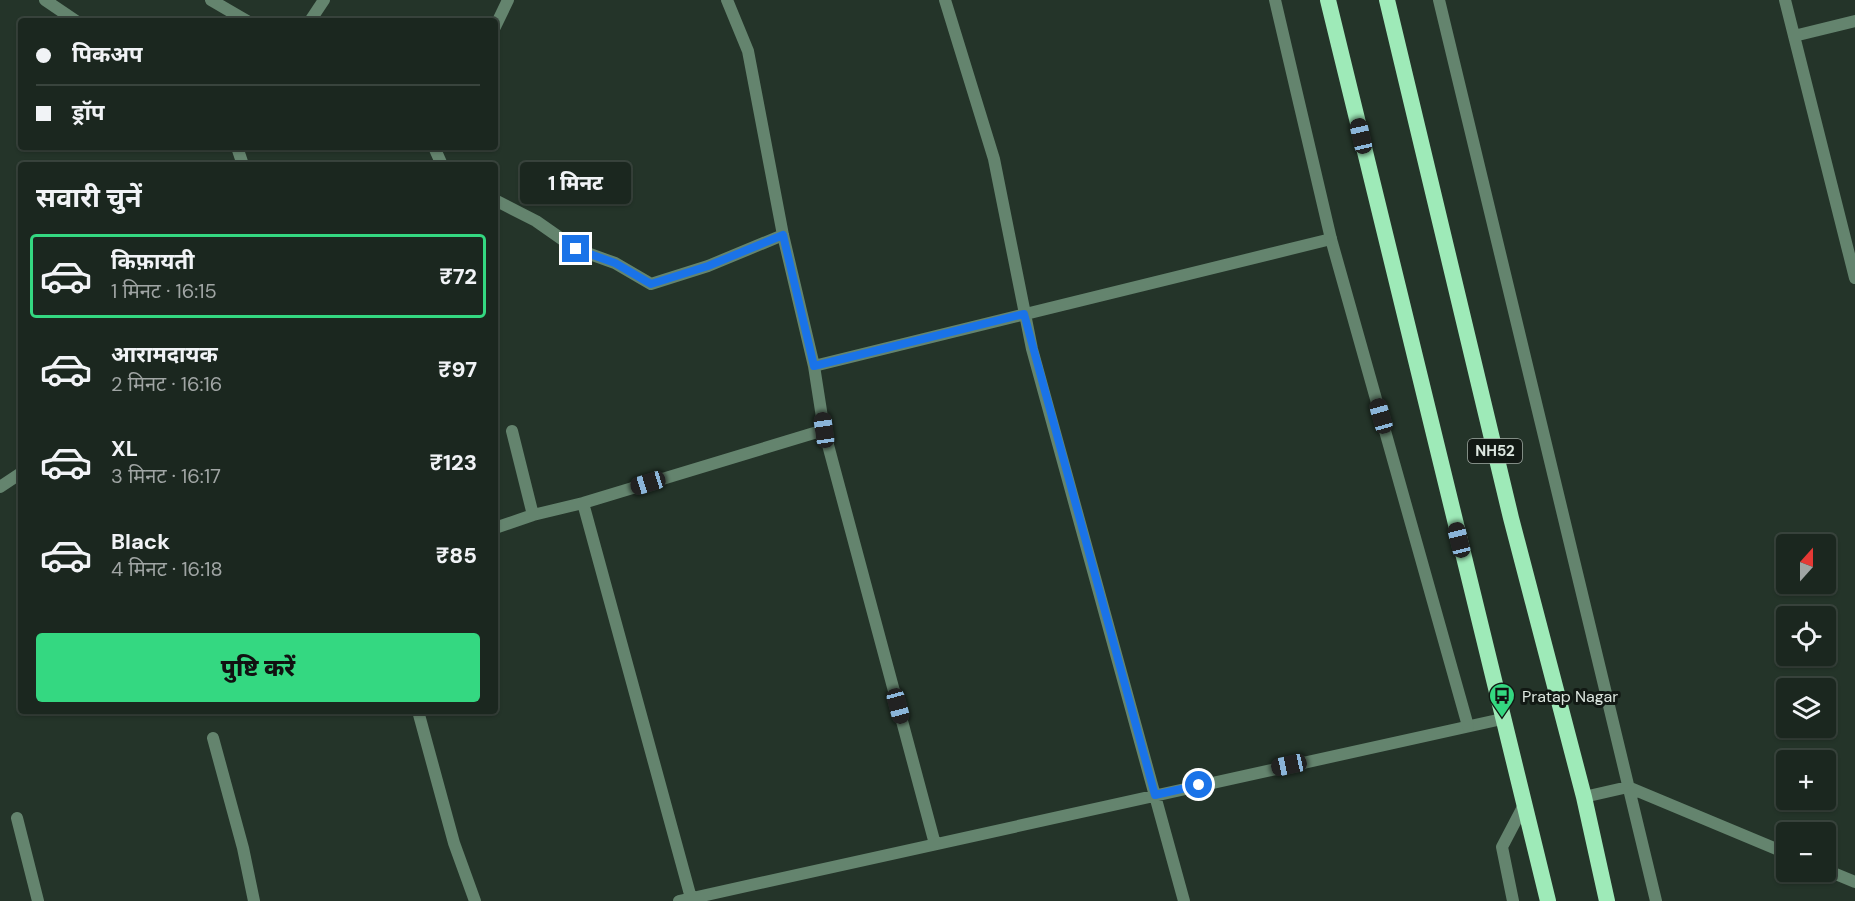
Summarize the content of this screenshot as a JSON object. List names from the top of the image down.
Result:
{
  "streets": {
    "highway": ["NH52"]
  },
  "places": {
    "bus stop": ["Pratap Nagar"]
  },
  "north": "top",
  "page": {
    "banner": ["पिकअप", "ड्रॉप"],
    "bubble": "1 मिनट",
    "heading": "सवारी चुनें",
    "list": [
      {
        "name": "किफ़ायती",
        "note": "1 मिनट · 16:15",
        "value": "₹72"
      },
      {
        "name": "आरामदायक",
        "note": "2 मिनट · 16:16",
        "value": "₹97"
      },
      {
        "name": "XL",
        "note": "3 मिनट · 16:17",
        "value": "₹123"
      },
      {
        "name": "Black",
        "note": "4 मिनट · 16:18",
        "value": "₹85"
      }
    ],
    "map_buttons": ["+", "−"],
    "buttons": "पुष्टि करें"
  }
}
